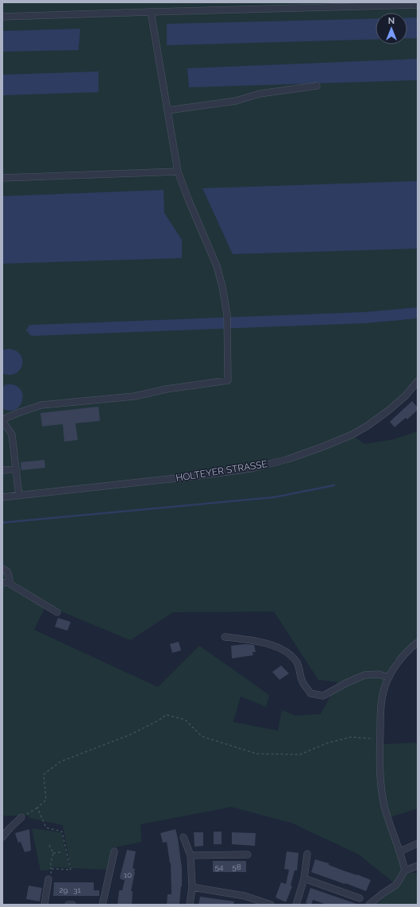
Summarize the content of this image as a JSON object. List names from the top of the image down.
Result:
{
  "streets": {
    "street": ["HOLTEYER STRASSE"]
  },
  "house_numbers": [
    "54",
    "58",
    "10",
    "29",
    "31"
  ],
  "north": "top"
}
